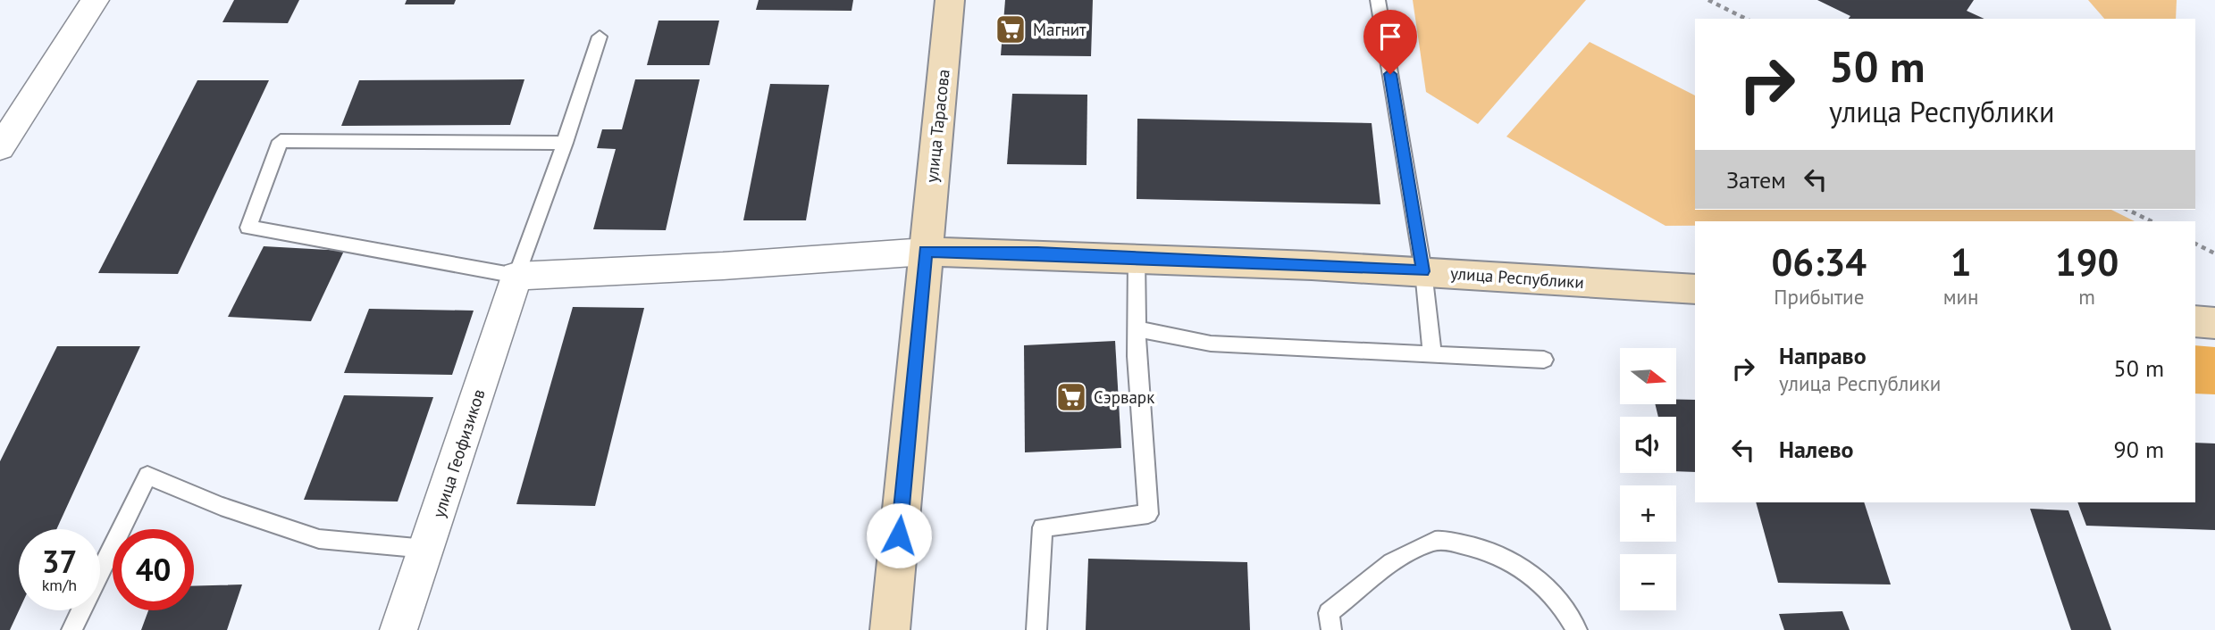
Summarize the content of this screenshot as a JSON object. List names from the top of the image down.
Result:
{
  "streets": {
    "street": ["улица Тарасова", "улица Республики", "улица Геофизиков"]
  },
  "crossings": [
    ["улица Тарасова", "улица Республики"]
  ],
  "places": {
    "supermarket": ["Магнит", "Сэрварк"]
  },
  "north": "right",
  "page": {
    "turn": ["50 m", "улица Республики"],
    "then": "Затем",
    "eta": [
      "06:34",
      "Прибытие",
      "1",
      "мин",
      "190",
      "m"
    ],
    "list": [
      {
        "name": "Направо",
        "note": "улица Республики",
        "value": "50 m"
      },
      {
        "name": "Налево",
        "value": "90 m"
      }
    ],
    "map_buttons": ["+", "−"],
    "speed": "37 km/h",
    "limit": "40"
  }
}
